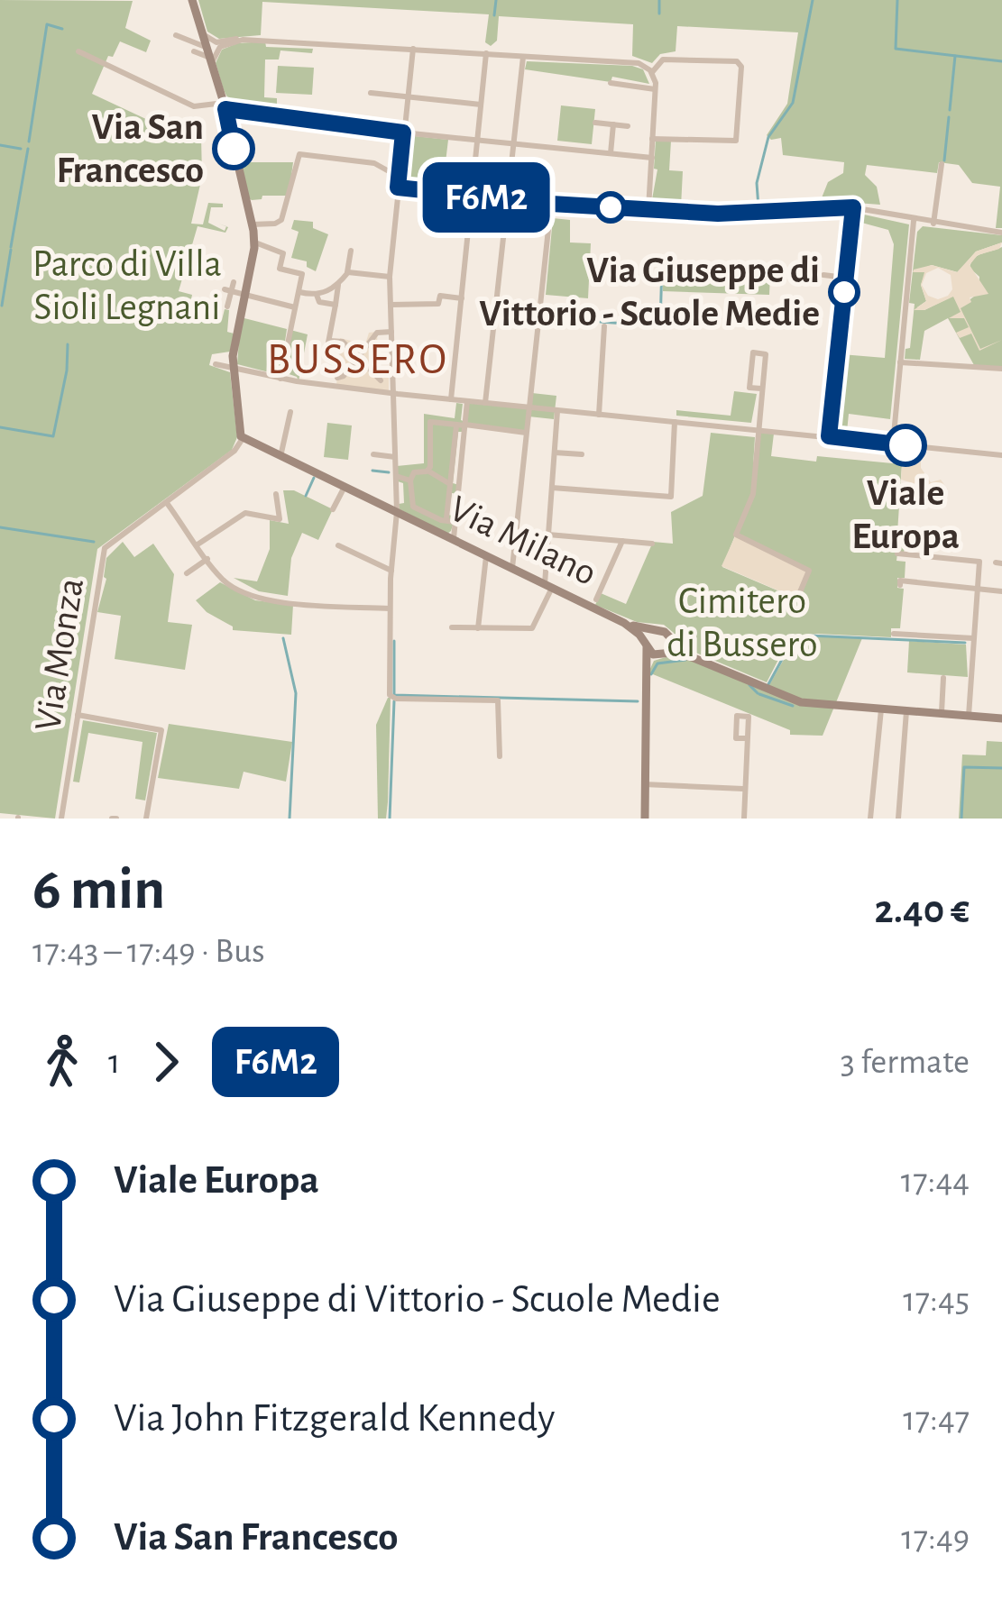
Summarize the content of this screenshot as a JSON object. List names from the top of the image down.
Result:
{
  "streets": {
    "street": ["Via Milano", "Via Monza"]
  },
  "crossings": [
    ["Via Milano", "Via Monza"]
  ],
  "districts": ["BUSSERO"],
  "parks": ["Parco di Villa Sioli Legnani", "Cimitero di Bussero"],
  "places": ["Via San Francesco", "Via Giuseppe di Vittorio - Scuole Medie", "Viale Europa"],
  "lines": ["bus line F6M2"],
  "page": {
    "on_map": "F6M2",
    "heading": ["6 min", "17:43 – 17:49 · Bus", "2.40 €"],
    "legs": ["1", "F6M2", "3 fermate"],
    "list": [
      {
        "name": "Viale Europa",
        "value": "17:44"
      },
      {
        "name": "Via Giuseppe di Vittorio - Scuole Medie",
        "value": "17:45"
      },
      {
        "name": "Via John Fitzgerald Kennedy",
        "value": "17:47"
      },
      {
        "name": "Via San Francesco",
        "value": "17:49"
      }
    ]
  }
}
